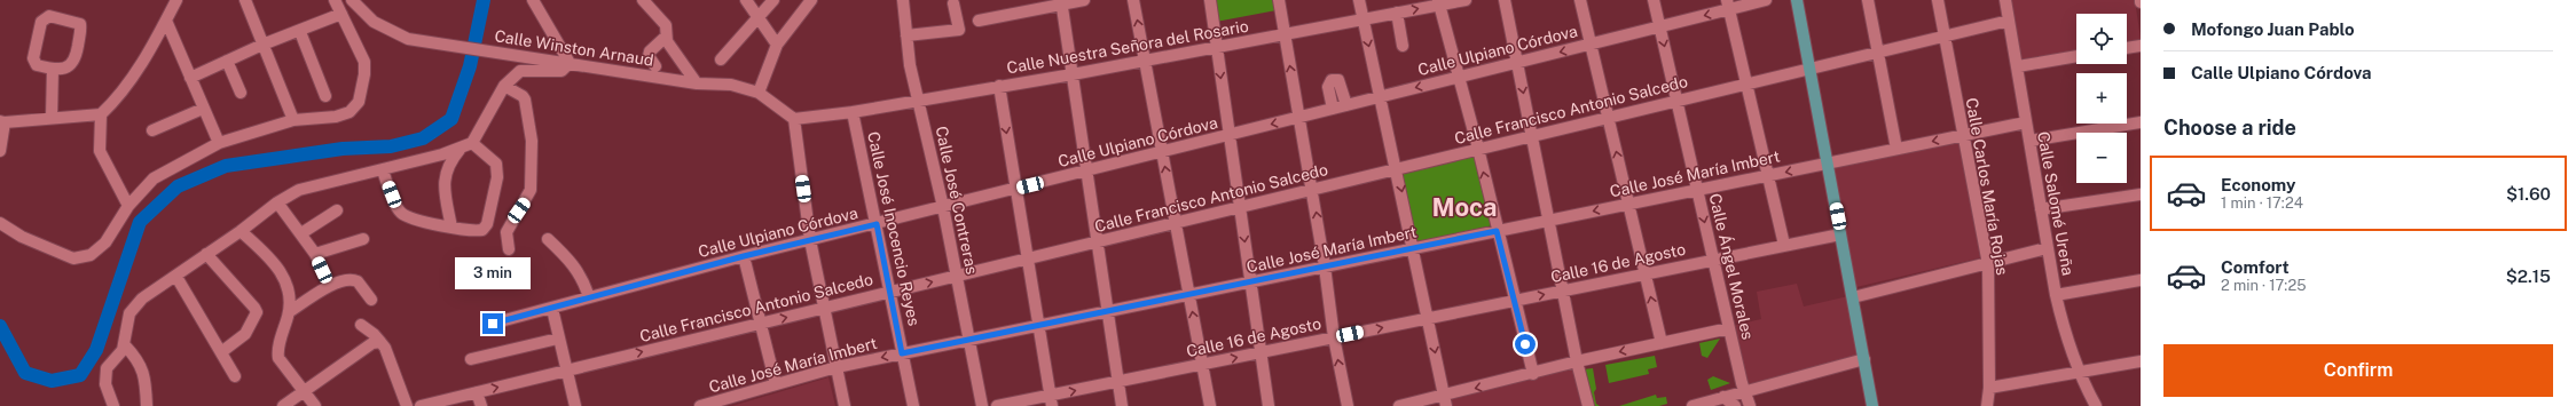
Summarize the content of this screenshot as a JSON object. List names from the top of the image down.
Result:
{
  "streets": {
    "street": [
      "Calle Nuestra Señora del Rosario",
      "Calle Winston Arnaud",
      "Calle Ulpiano Córdova",
      "Calle Francisco Antonio Salcedo",
      "Calle José María Imbert",
      "Calle Carlos María Rojas",
      "Calle José Contreras",
      "Calle Salomé Ureña",
      "Calle José Inocencio Reyes",
      "Calle 16 de Agosto",
      "Calle Ángel Morales"
    ]
  },
  "crossings": [
    ["Calle Nuestra Señora del Rosario", "Calle Winston Arnaud"],
    ["Calle Nuestra Señora del Rosario", "Calle José Contreras"],
    ["Calle Nuestra Señora del Rosario", "Calle José Inocencio Reyes"],
    ["Calle Ulpiano Córdova", "Calle José Contreras"],
    ["Calle Ulpiano Córdova", "Calle José Inocencio Reyes"],
    ["Calle Ulpiano Córdova", "Calle Ángel Morales"],
    ["Calle Francisco Antonio Salcedo", "Calle Carlos María Rojas"],
    ["Calle Francisco Antonio Salcedo", "Calle José Contreras"],
    ["Calle Francisco Antonio Salcedo", "Calle Salomé Ureña"],
    ["Calle Francisco Antonio Salcedo", "Calle José Inocencio Reyes"],
    ["Calle Francisco Antonio Salcedo", "Calle Ángel Morales"],
    ["Calle José María Imbert", "Calle Carlos María Rojas"],
    ["Calle José María Imbert", "Calle José Contreras"],
    ["Calle José María Imbert", "Calle Salomé Ureña"],
    ["Calle José María Imbert", "Calle José Inocencio Reyes"],
    ["Calle José María Imbert", "Calle Ángel Morales"],
    ["Calle 16 de Agosto", "Calle Ángel Morales"]
  ],
  "districts": ["Moca"],
  "page": {
    "banner": ["Mofongo Juan Pablo", "Calle Ulpiano Córdova"],
    "map_buttons": ["+", "−"],
    "heading": "Choose a ride",
    "list": [
      {
        "name": "Economy",
        "note": "1 min · 17:24",
        "value": "$1.60"
      },
      {
        "name": "Comfort",
        "note": "2 min · 17:25",
        "value": "$2.15"
      }
    ],
    "bubble": "3 min",
    "buttons": "Confirm"
  }
}
